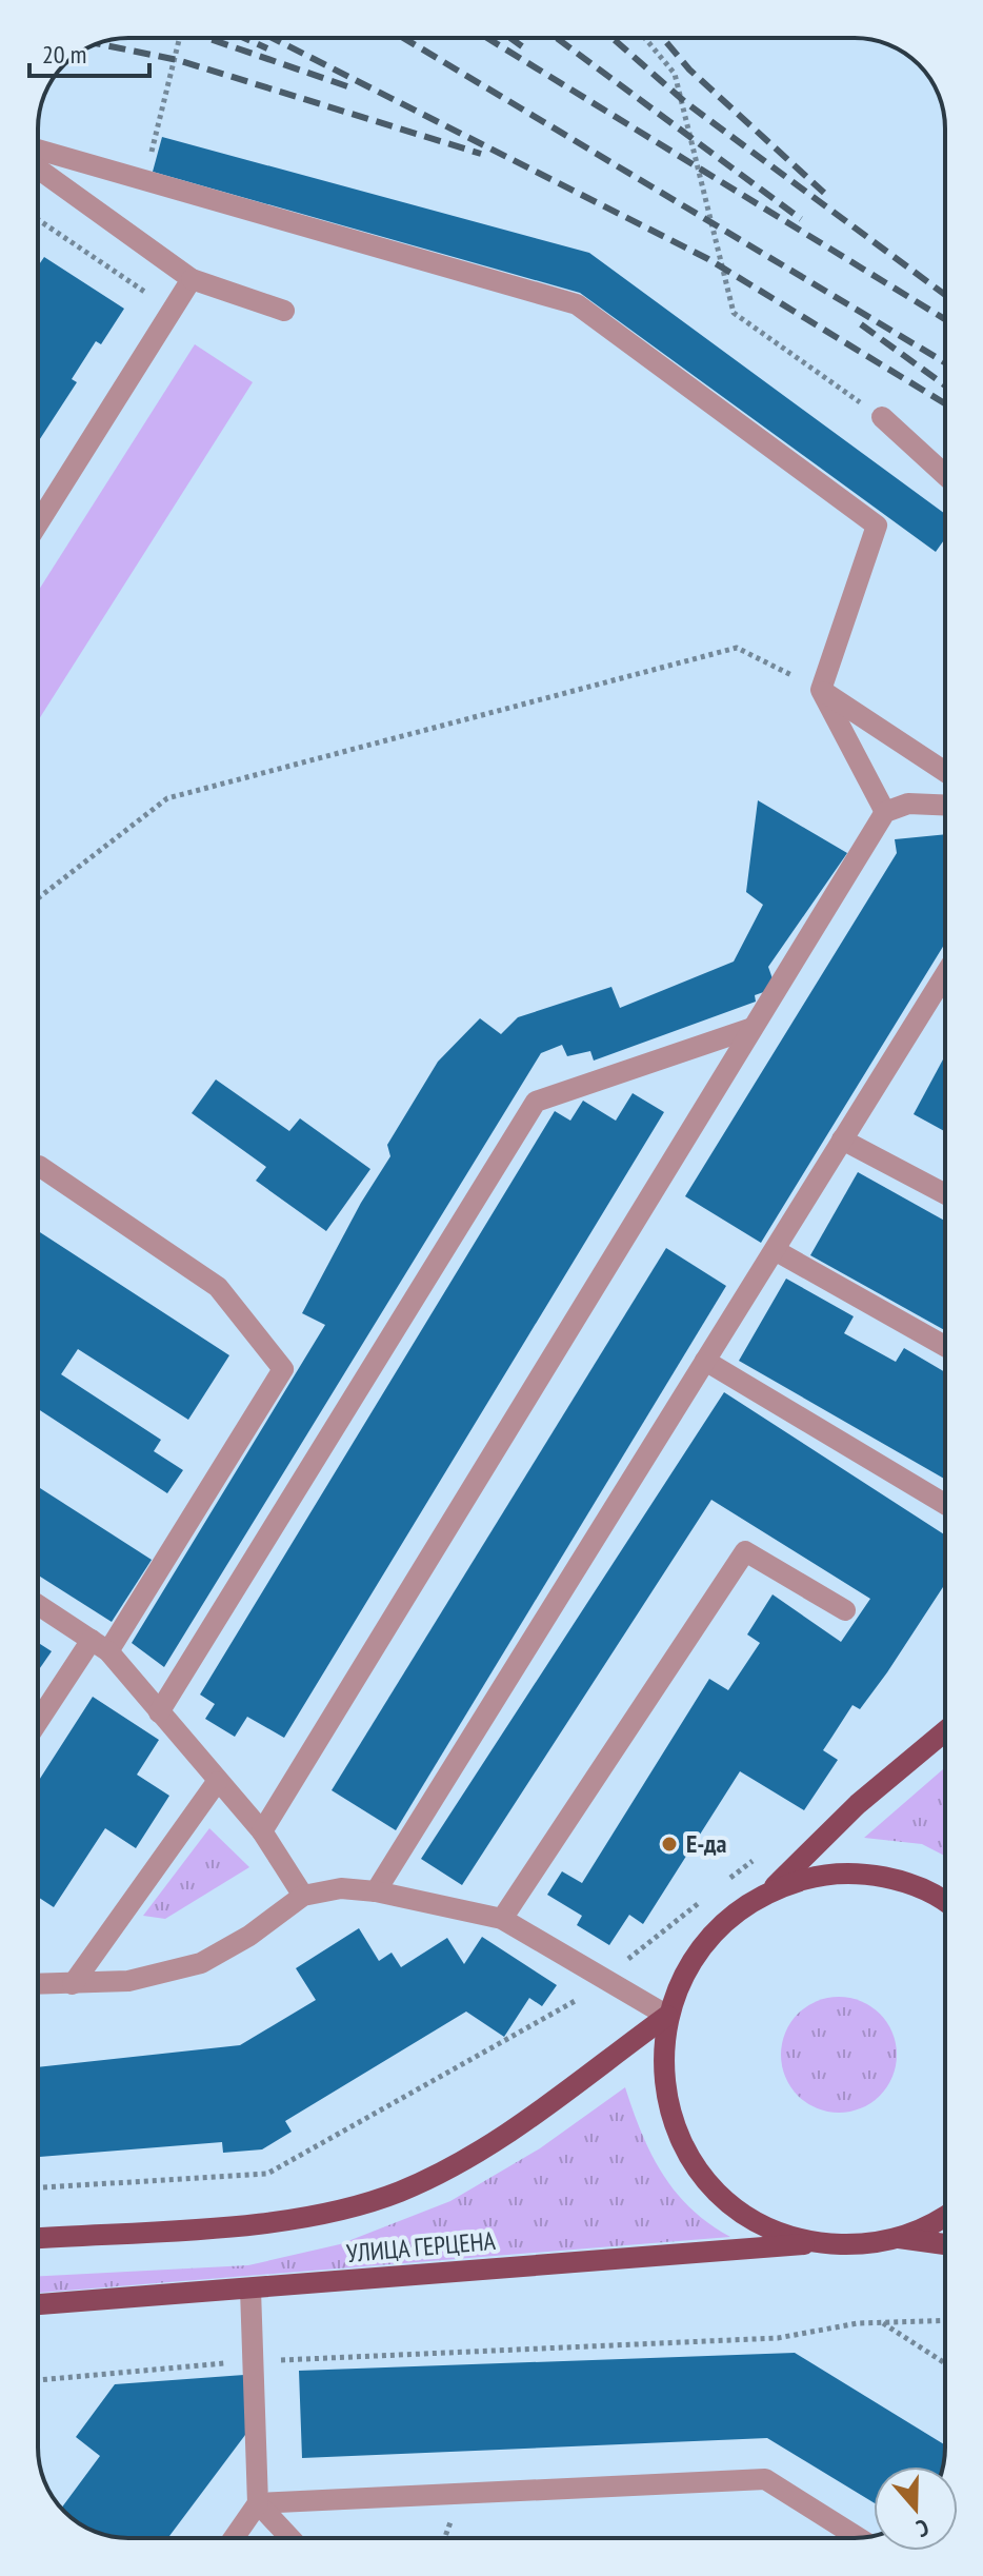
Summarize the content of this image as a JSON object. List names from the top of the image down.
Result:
{
  "streets": {
    "main road": ["УЛИЦА ГЕРЦЕНА"]
  },
  "places": ["Е-да"],
  "scale_bar": "20 m",
  "north": "bottom"
}
